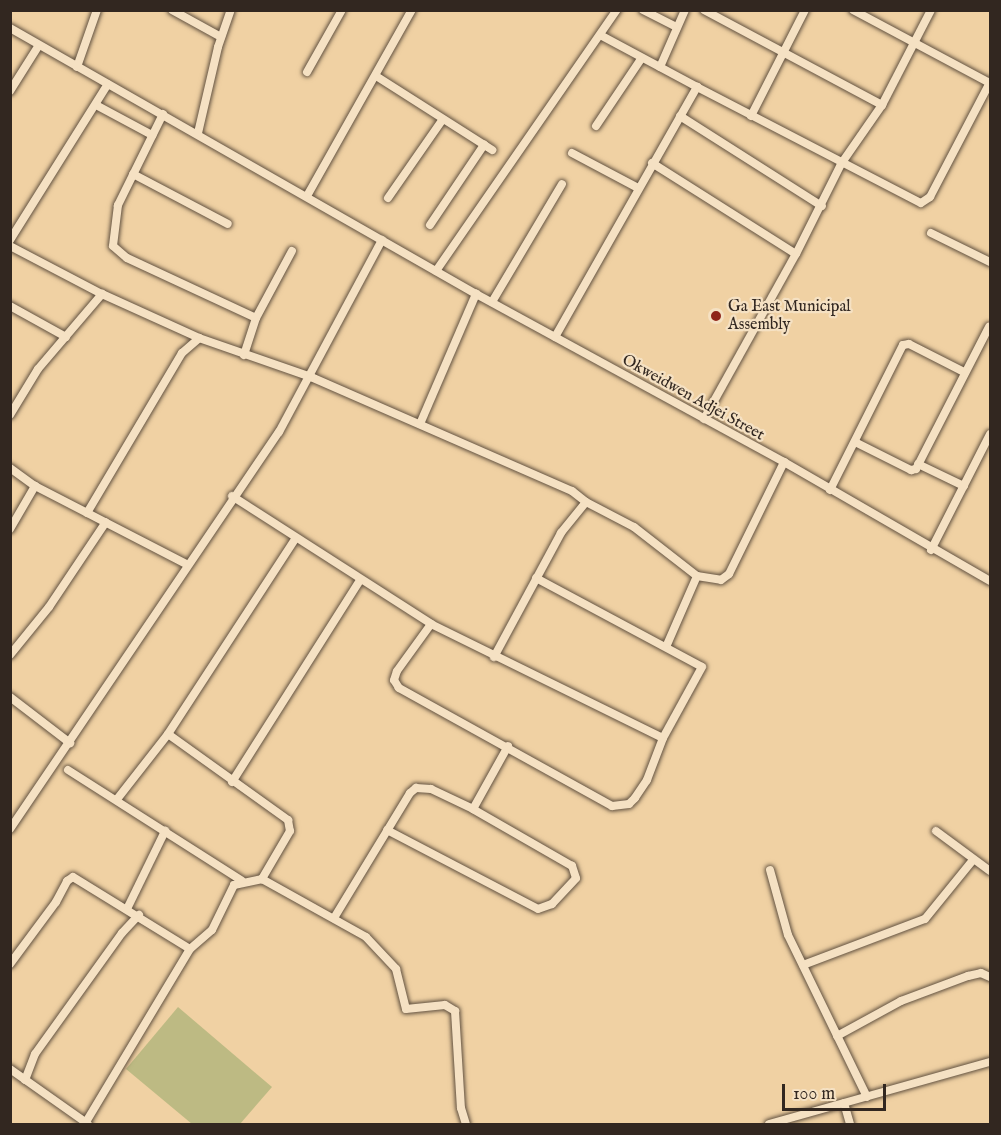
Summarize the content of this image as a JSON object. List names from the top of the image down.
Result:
{
  "streets": {
    "street": ["Okweidwen Adjei Street"]
  },
  "places": ["Ga East Municipal Assembly"],
  "scale_bar": "100 m"
}
